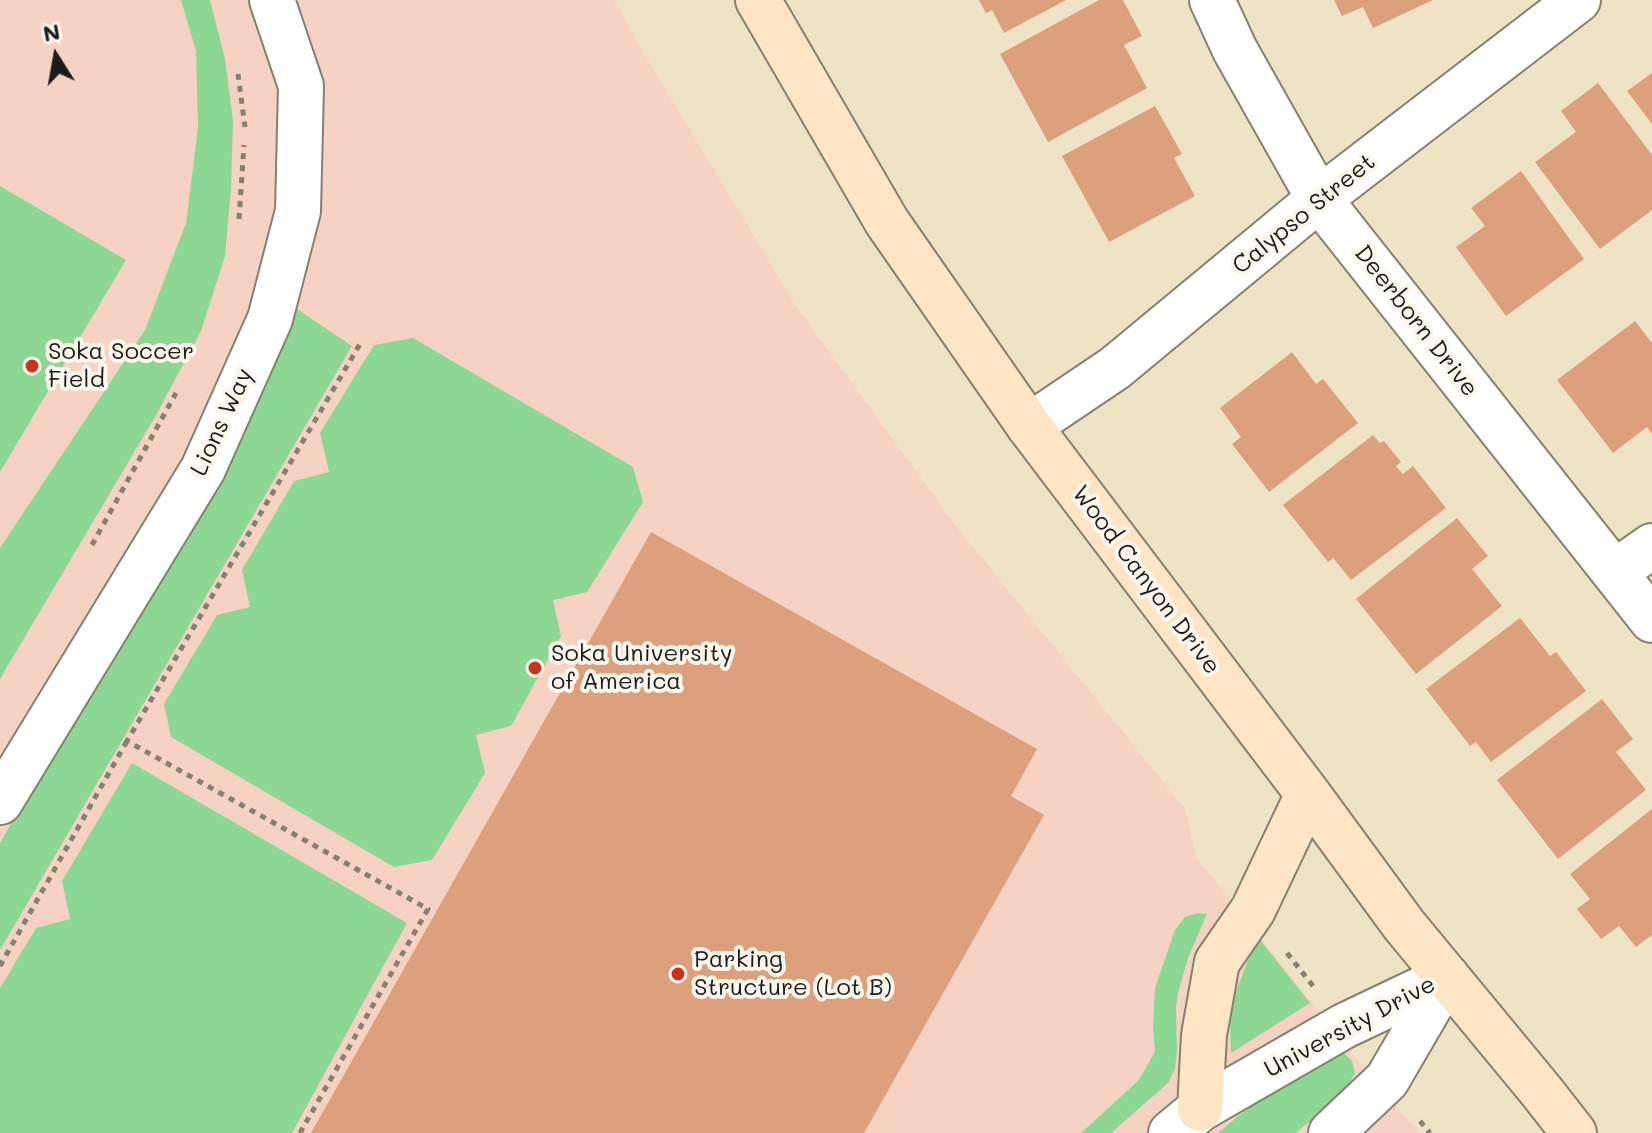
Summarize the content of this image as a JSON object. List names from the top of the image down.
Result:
{
  "streets": {
    "main road": ["Wood Canyon Drive"],
    "street": [
      "Calypso Street",
      "Deerborn Drive",
      "Lions Way",
      "University Drive"
    ]
  },
  "crossings": [
    ["Calypso Street", "Deerborn Drive"],
    ["Calypso Street", "Wood Canyon Drive"],
    ["Wood Canyon Drive", "University Drive"]
  ],
  "places": ["Soka Soccer Field", "Soka University of America", "Parking Structure (Lot B)"],
  "north": "top"
}
